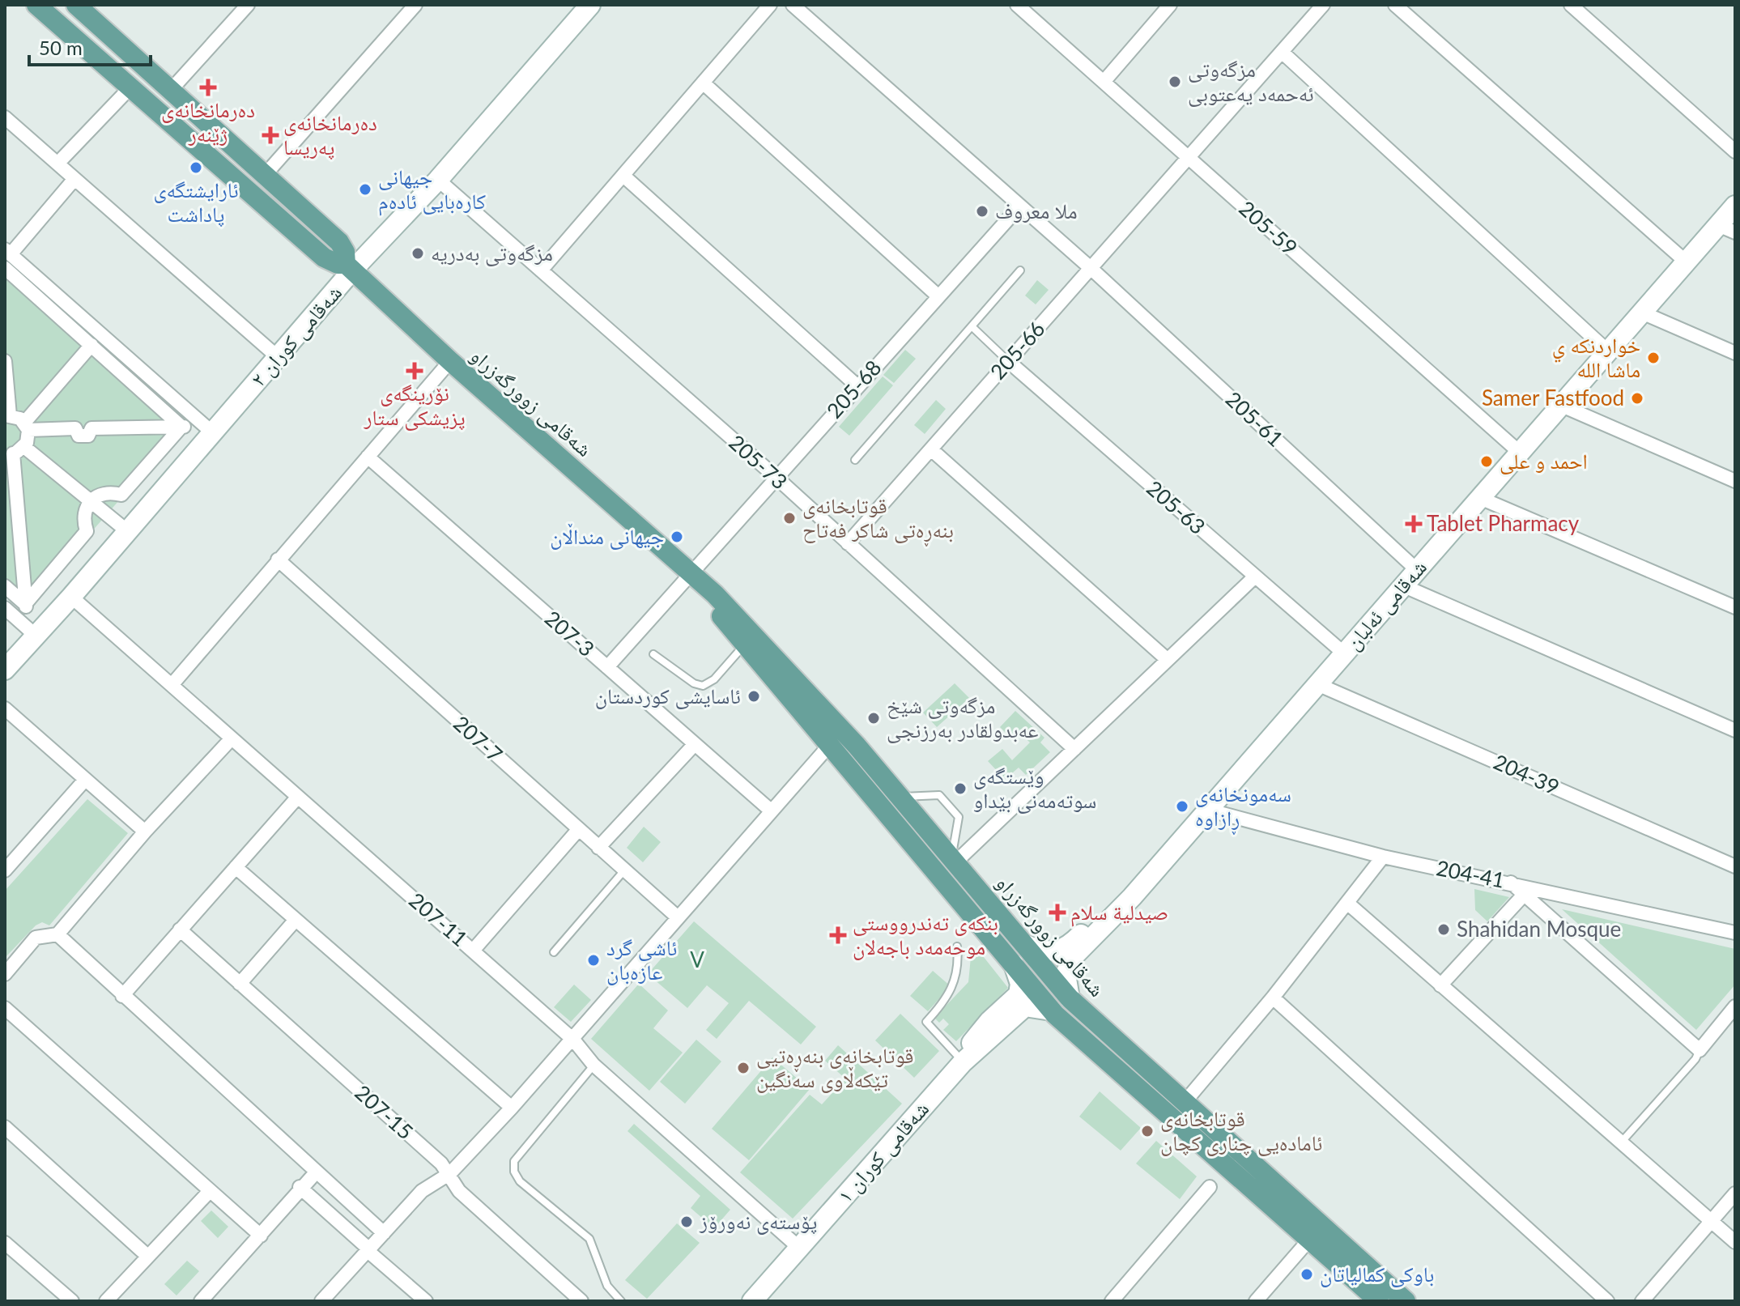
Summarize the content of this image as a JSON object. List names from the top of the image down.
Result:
{
  "streets": {
    "main road": ["شەقامی زوورگەزراو"],
    "street": [
      "205-59",
      "شەقامی کوران ٢",
      "205-66",
      "205-68",
      "205-61",
      "205-73",
      "205-63",
      "شەقامی ئەلبان",
      "207-3",
      "207-7",
      "204-39",
      "204-41",
      "207-11",
      "207-15",
      "شەقامی کوران ١"
    ]
  },
  "crossings": [
    ["205-59", "205-66"],
    ["205-59", "شەقامی ئەلبان"],
    ["شەقامی کوران ٢", "شەقامی زوورگەزراو"],
    ["شەقامی کوران ٢", "205-73"],
    ["شەقامی کوران ٢", "207-11"],
    ["205-66", "205-61"],
    ["205-66", "205-73"],
    ["205-66", "205-63"],
    ["205-68", "شەقامی زوورگەزراو"],
    ["205-68", "205-61"],
    ["205-68", "205-73"],
    ["205-68", "207-3"],
    ["شەقامی زوورگەزراو", "شەقامی ئەلبان"],
    ["شەقامی زوورگەزراو", "شەقامی کوران ١"],
    ["205-61", "شەقامی ئەلبان"],
    ["205-63", "شەقامی ئەلبان"],
    ["شەقامی ئەلبان", "204-39"],
    ["شەقامی ئەلبان", "204-41"],
    ["207-11", "شەقامی کوران ١"]
  ],
  "parks": ["V"],
  "places": {
    "other": [
      "مزگەوتی ئەحمەد یەعتوبی",
      "ئارایشتگەی پاداشت",
      "جیهانی کارەبایی ئادەم",
      "ملا معروف",
      "مزگه‌وتی به‌دریه",
      "خواردنكه ي ماشا الله",
      "Samer Fastfood",
      "احمد و علی",
      "قوتابخانەی بنەڕەتی شاكر فەتاح",
      "جیهانی منداڵان",
      "ئاسایشی كوردستان",
      "مزگەوتی شێخ عەبدولقادر بەرزنجی",
      "وێستگەی سوتەمەنی بێداو",
      "سەمونخانەی ڕازاوە",
      "Shahidan Mosque",
      "ئاشی گرد عازه‌بان",
      "قوتابخانەی بنەڕەتیی تێکەڵاوی سەنگین",
      "قوتابخانەی ئامادەیی چناری کچان",
      "پۆسته‌ی نه‌ورۆز",
      "باوکی کمالیاتان"
    ],
    "health": [
      "دەرمانخانەی ژێنەر",
      "دەرمانخانەی پەریسا",
      "نۆرینگەی پزیشکی ستار",
      "Tablet Pharmacy",
      "صیدلیة سلام",
      "بنکەی تەندرووستی موحەمەد باجەلان"
    ]
  },
  "scale_bar": "50 m"
}
